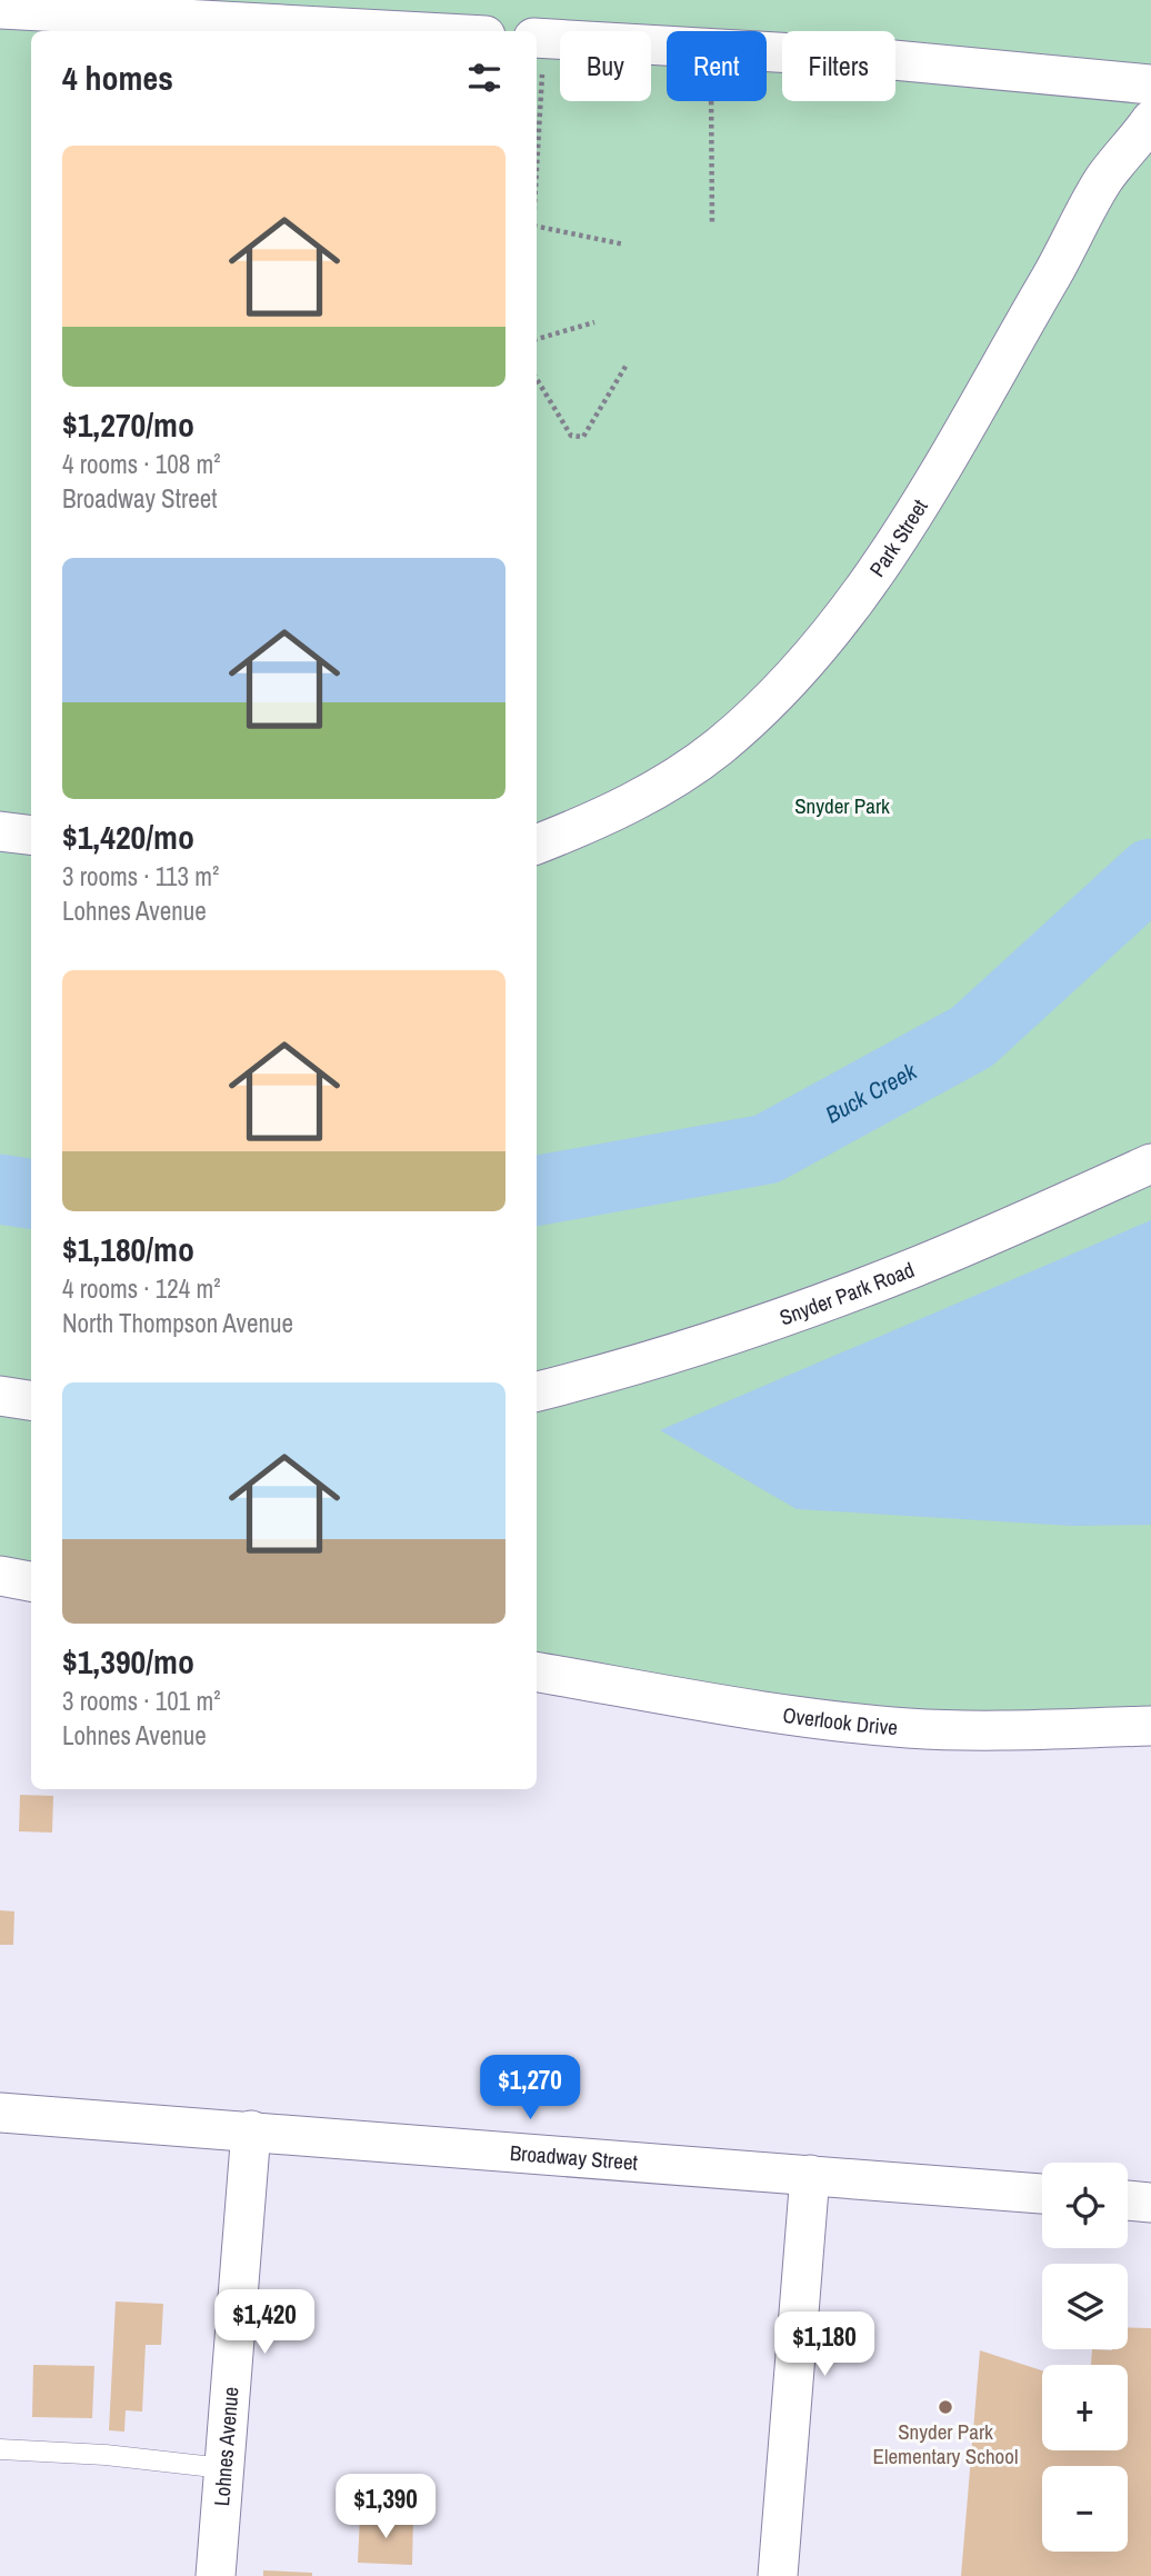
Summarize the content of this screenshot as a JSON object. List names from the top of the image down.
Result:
{
  "streets": {
    "street": [
      "Park Street",
      "Snyder Park Road",
      "Overlook Drive",
      "Broadway Street",
      "Lohnes Avenue"
    ]
  },
  "crossings": [
    ["Broadway Street", "Lohnes Avenue"]
  ],
  "water": ["Buck Creek"],
  "parks": ["Snyder Park"],
  "places": ["Snyder Park Elementary School"],
  "page": {
    "chip": ["Buy", "Rent", "Filters"],
    "heading": "4 homes",
    "list": [
      {
        "name": "$1,270/mo",
        "note": "4 rooms · 108 m² · Broadway Street"
      },
      {
        "name": "$1,420/mo",
        "note": "3 rooms · 113 m² · Lohnes Avenue"
      },
      {
        "name": "$1,180/mo",
        "note": "4 rooms · 124 m² · North Thompson Avenue"
      },
      {
        "name": "$1,390/mo",
        "note": "3 rooms · 101 m² · Lohnes Avenue"
      }
    ],
    "price": [
      "$1,270",
      "$1,420",
      "$1,180",
      "$1,390"
    ],
    "map_buttons": ["+", "−"]
  }
}
